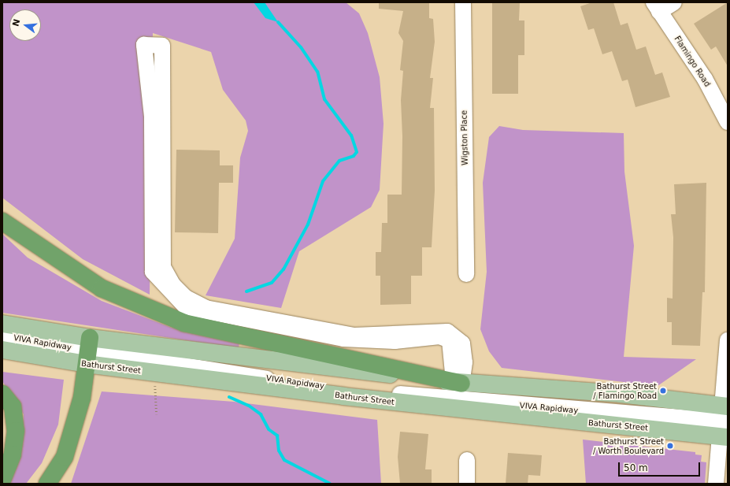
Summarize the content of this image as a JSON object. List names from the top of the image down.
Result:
{
  "streets": {
    "main road": ["Bathurst Street"],
    "street": ["Flamingo Road", "Wigston Place", "VIVA Rapidway"]
  },
  "crossings": [
    ["VIVA Rapidway", "Bathurst Street"]
  ],
  "places": ["Bathurst Street / Flamingo Road", "Bathurst Street / Worth Boulevard"],
  "scale_bar": "50 m",
  "north": "left"
}
